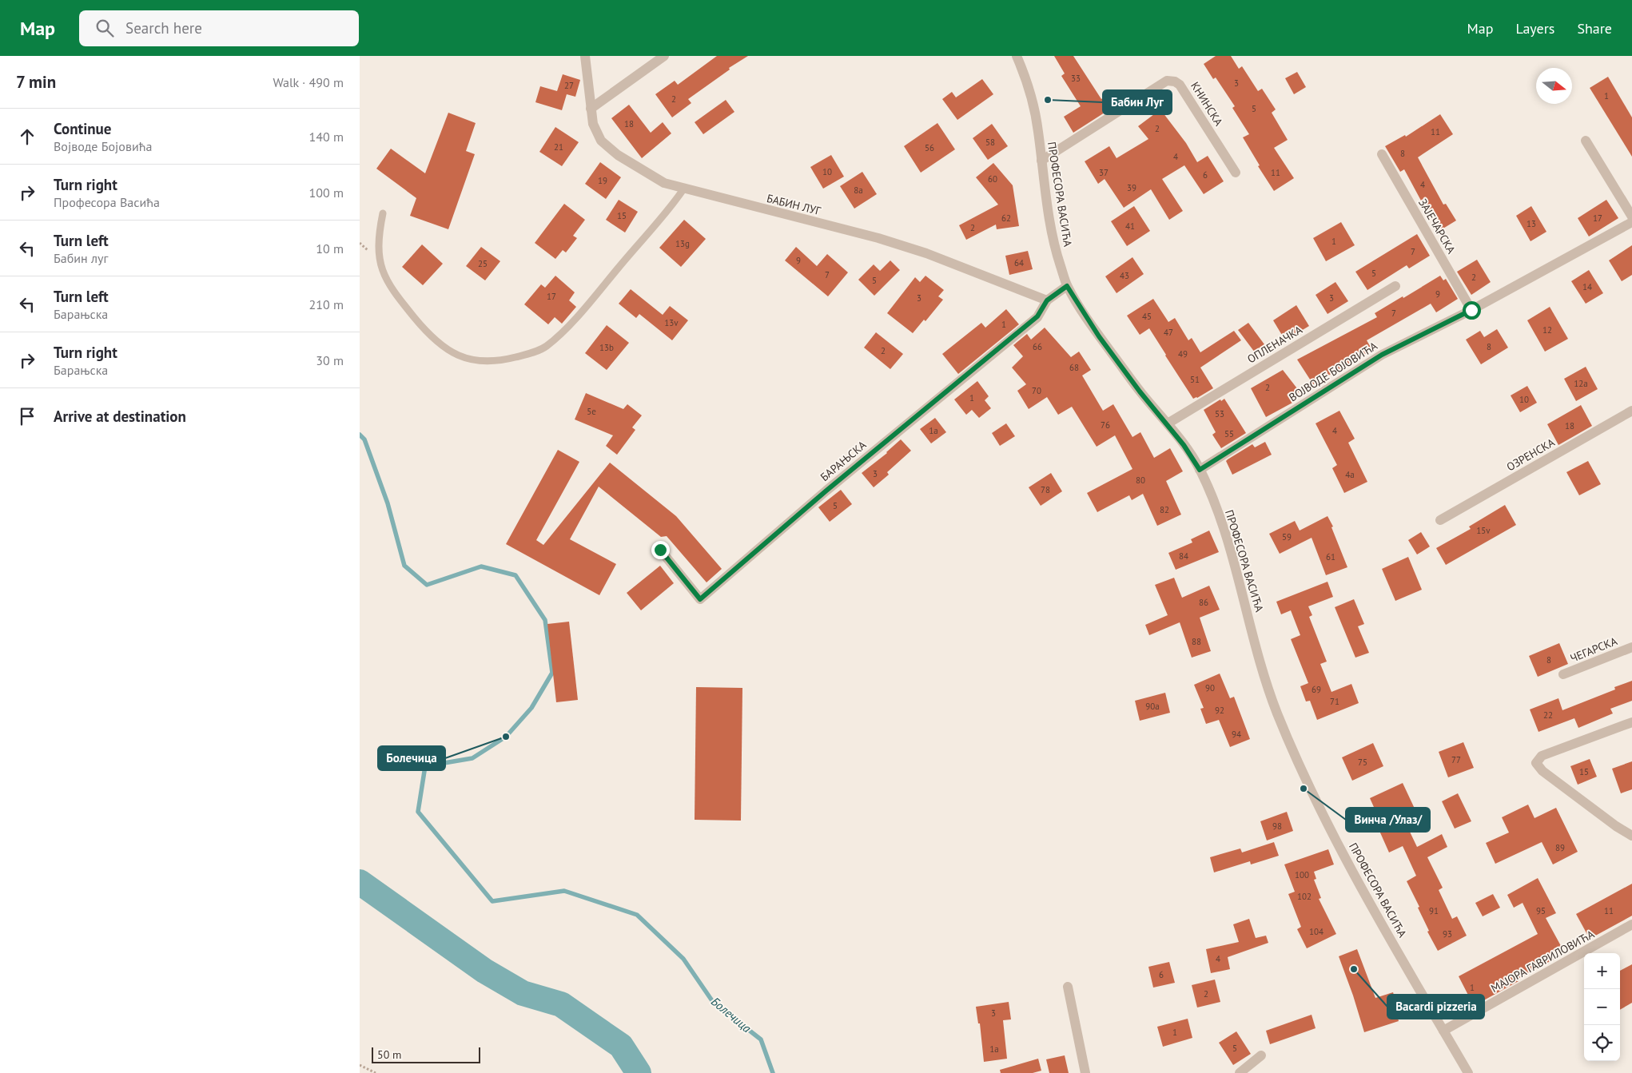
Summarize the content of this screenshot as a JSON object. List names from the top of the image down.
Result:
{
  "streets": {
    "street": [
      "КНИНСКА",
      "ПРОФЕСОРА ВАСИЋА",
      "БАБИН ЛУГ",
      "ЗАЈЕЧАРСКА",
      "ОПЛЕНАЧКА",
      "ВОЈВОДЕ БОЈОВИЋА",
      "ОЗРЕНСКА",
      "БАРАЊСКА",
      "ЧЕГАРСКА",
      "МАЈОРА ГАВРИЛОВИЋА"
    ]
  },
  "crossings": [
    ["КНИНСКА", "ПРОФЕСОРА ВАСИЋА"],
    ["ПРОФЕСОРА ВАСИЋА", "ОПЛЕНАЧКА"],
    ["ПРОФЕСОРА ВАСИЋА", "ВОЈВОДЕ БОЈОВИЋА"],
    ["ПРОФЕСОРА ВАСИЋА", "МАЈОРА ГАВРИЛОВИЋА"],
    ["БАБИН ЛУГ", "БАРАЊСКА"],
    ["ЗАЈЕЧАРСКА", "ВОЈВОДЕ БОЈОВИЋА"]
  ],
  "water": ["Болечица"],
  "places": [
    "Бабин Луг",
    "Болечица",
    "Винча /Улаз/",
    "Bacardi pizzeria"
  ],
  "house_numbers": [
    "33",
    "3",
    "27",
    "1",
    "2",
    "5",
    "18",
    "2",
    "11",
    "58",
    "21",
    "56",
    "8",
    "4",
    "10",
    "37",
    "11",
    "6",
    "60",
    "19",
    "4",
    "39",
    "8a",
    "15",
    "62",
    "17",
    "13",
    "41",
    "2",
    "1",
    "13g",
    "7",
    "9",
    "64",
    "25",
    "5",
    "7",
    "43",
    "2",
    "5",
    "14",
    "9",
    "17",
    "3",
    "3",
    "7",
    "45",
    "13v",
    "1",
    "12",
    "47",
    "66",
    "8",
    "13b",
    "2",
    "49",
    "68",
    "51",
    "12a",
    "2",
    "70",
    "1",
    "10",
    "5e",
    "53",
    "76",
    "18",
    "1a",
    "4",
    "55",
    "3",
    "4a",
    "80",
    "78",
    "5",
    "82",
    "15v",
    "59",
    "84",
    "61",
    "86",
    "88",
    "8",
    "90",
    "69",
    "71",
    "90a",
    "92",
    "22",
    "94",
    "77",
    "75",
    "15",
    "98",
    "89",
    "100",
    "102",
    "91",
    "95",
    "11",
    "104",
    "93",
    "4",
    "6",
    "1",
    "2",
    "3",
    "1",
    "5",
    "1a"
  ],
  "scale_bar": "50 m",
  "north": "right",
  "page": {
    "header": "Map",
    "search": "Search here",
    "nav": ["Map", "Layers", "Share"],
    "heading": ["7 min", "Walk · 490 m"],
    "list": [
      ["Continue", "Војводе Бојовића", "140 m"],
      ["Turn right", "Професора Васића", "100 m"],
      ["Turn left", "Бабин луг", "10 m"],
      ["Turn left", "Барањска", "210 m"],
      ["Turn right", "Барањска", "30 m"],
      "Arrive at destination"
    ],
    "map_buttons": ["+", "−"],
    "scale": "50 m"
  }
}
